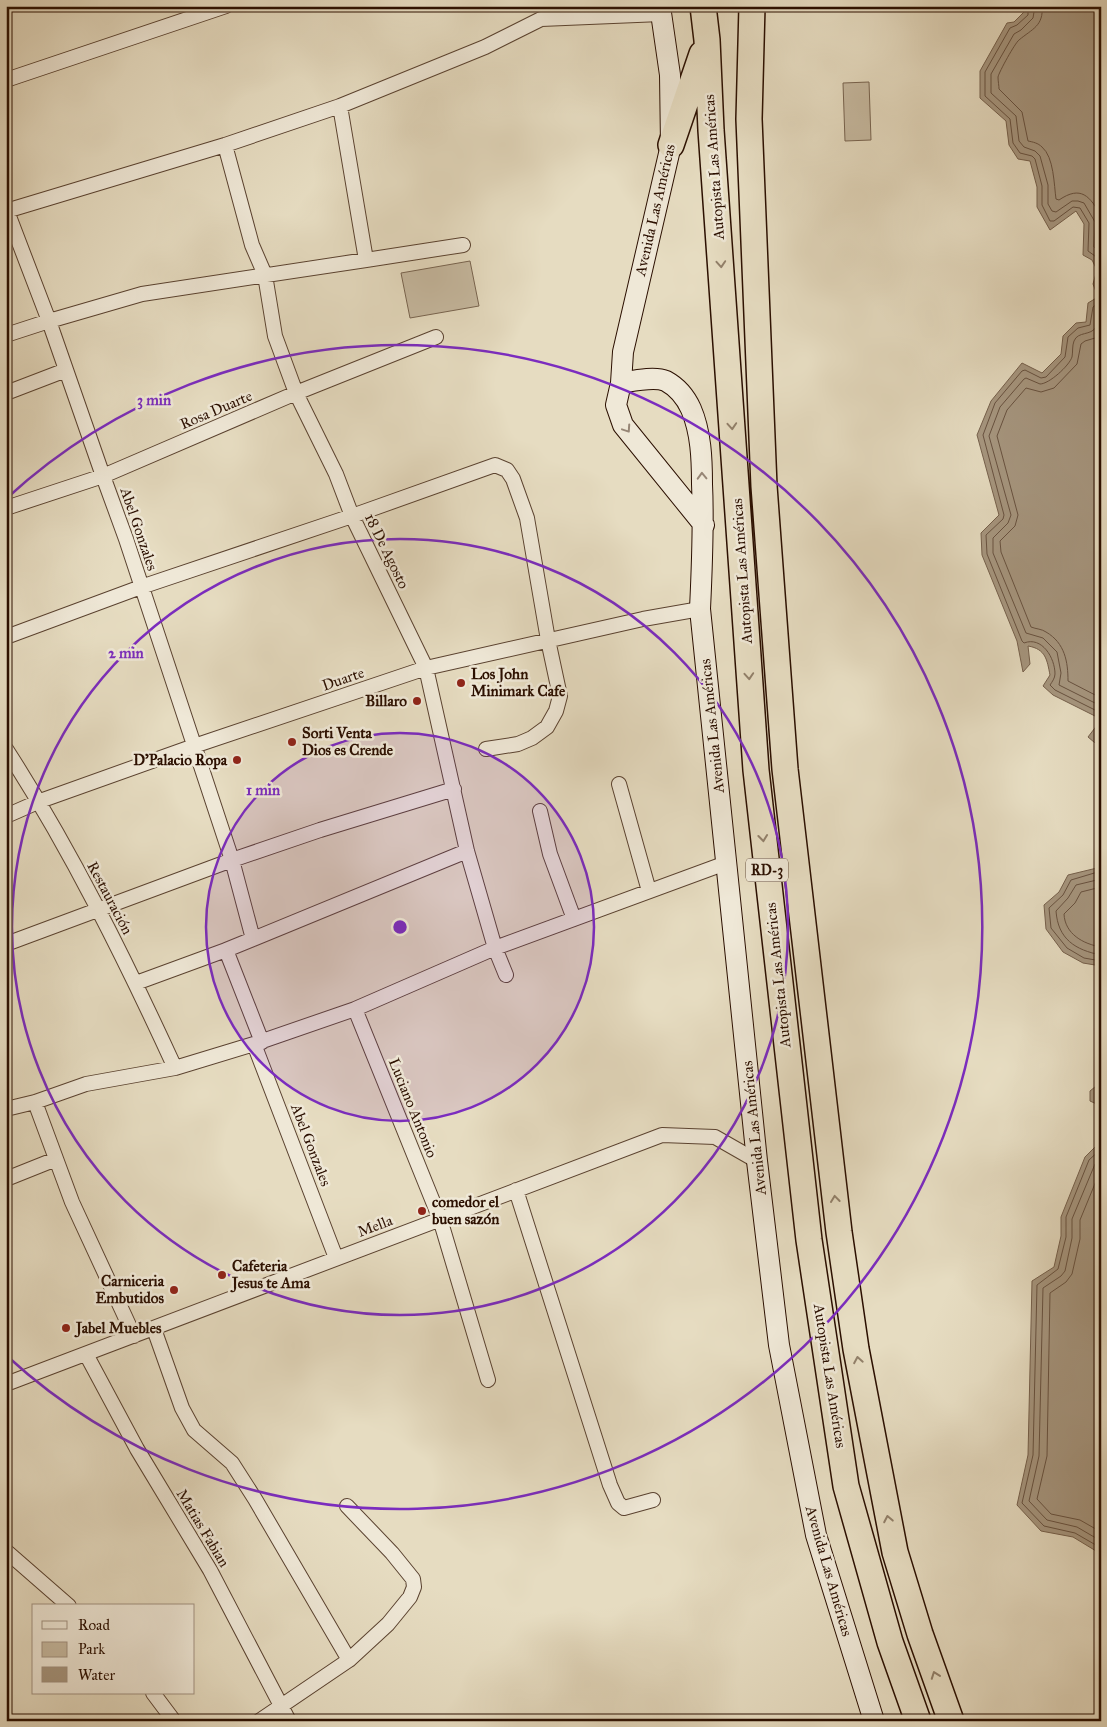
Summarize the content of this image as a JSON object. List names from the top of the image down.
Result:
{
  "streets": {
    "highway": ["Autopista Las Américas", "RD-3"],
    "main road": ["Avenida Las Américas"],
    "street": [
      "Rosa Duarte",
      "Abel Gonzales",
      "18 De Agosto",
      "Duarte",
      "Restauración",
      "Luciano Antonio",
      "Mella",
      "Matias Fabian"
    ]
  },
  "crossings": [
    ["Avenida Las Américas", "Duarte"],
    ["Avenida Las Américas", "Mella"],
    ["Rosa Duarte", "Abel Gonzales"],
    ["Rosa Duarte", "18 De Agosto"],
    ["Abel Gonzales", "Duarte"],
    ["Abel Gonzales", "Mella"],
    ["18 De Agosto", "Duarte"],
    ["Duarte", "Restauración"],
    ["Luciano Antonio", "Mella"],
    ["Mella", "Matias Fabian"]
  ],
  "places": [
    "Los John Minimark Cafe",
    "Billaro",
    "Sorti Venta Dios es Crende",
    "D'Palacio Ropa",
    "comedor el buen sazón",
    "Cafeteria Jesus te Ama",
    "Carniceria Embutidos",
    "Jabel Muebles"
  ],
  "legend": ["Road", "Park", "Water"],
  "rings": ["3 min", "2 min", "1 min"]
}
